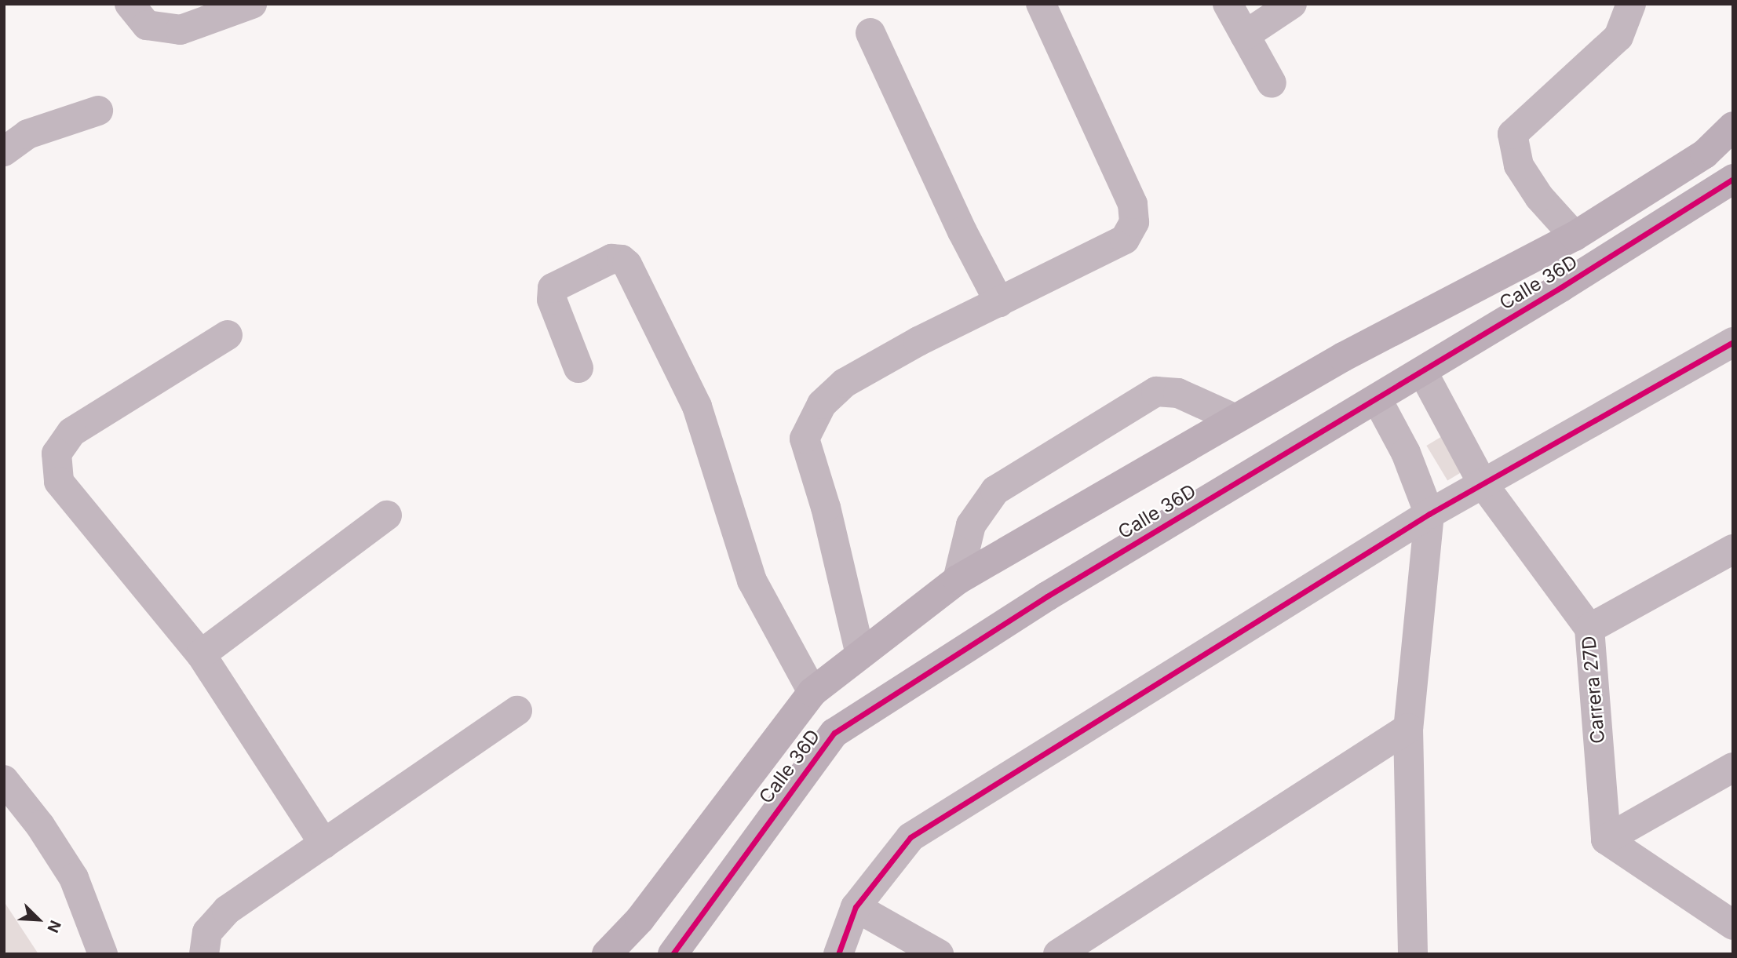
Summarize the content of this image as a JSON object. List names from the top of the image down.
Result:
{
  "streets": {
    "main road": ["Calle 36D"],
    "street": ["Carrera 27D"]
  },
  "crossings": [
    ["Calle 36D", "Carrera 27D"]
  ],
  "north": "bottom right"
}
